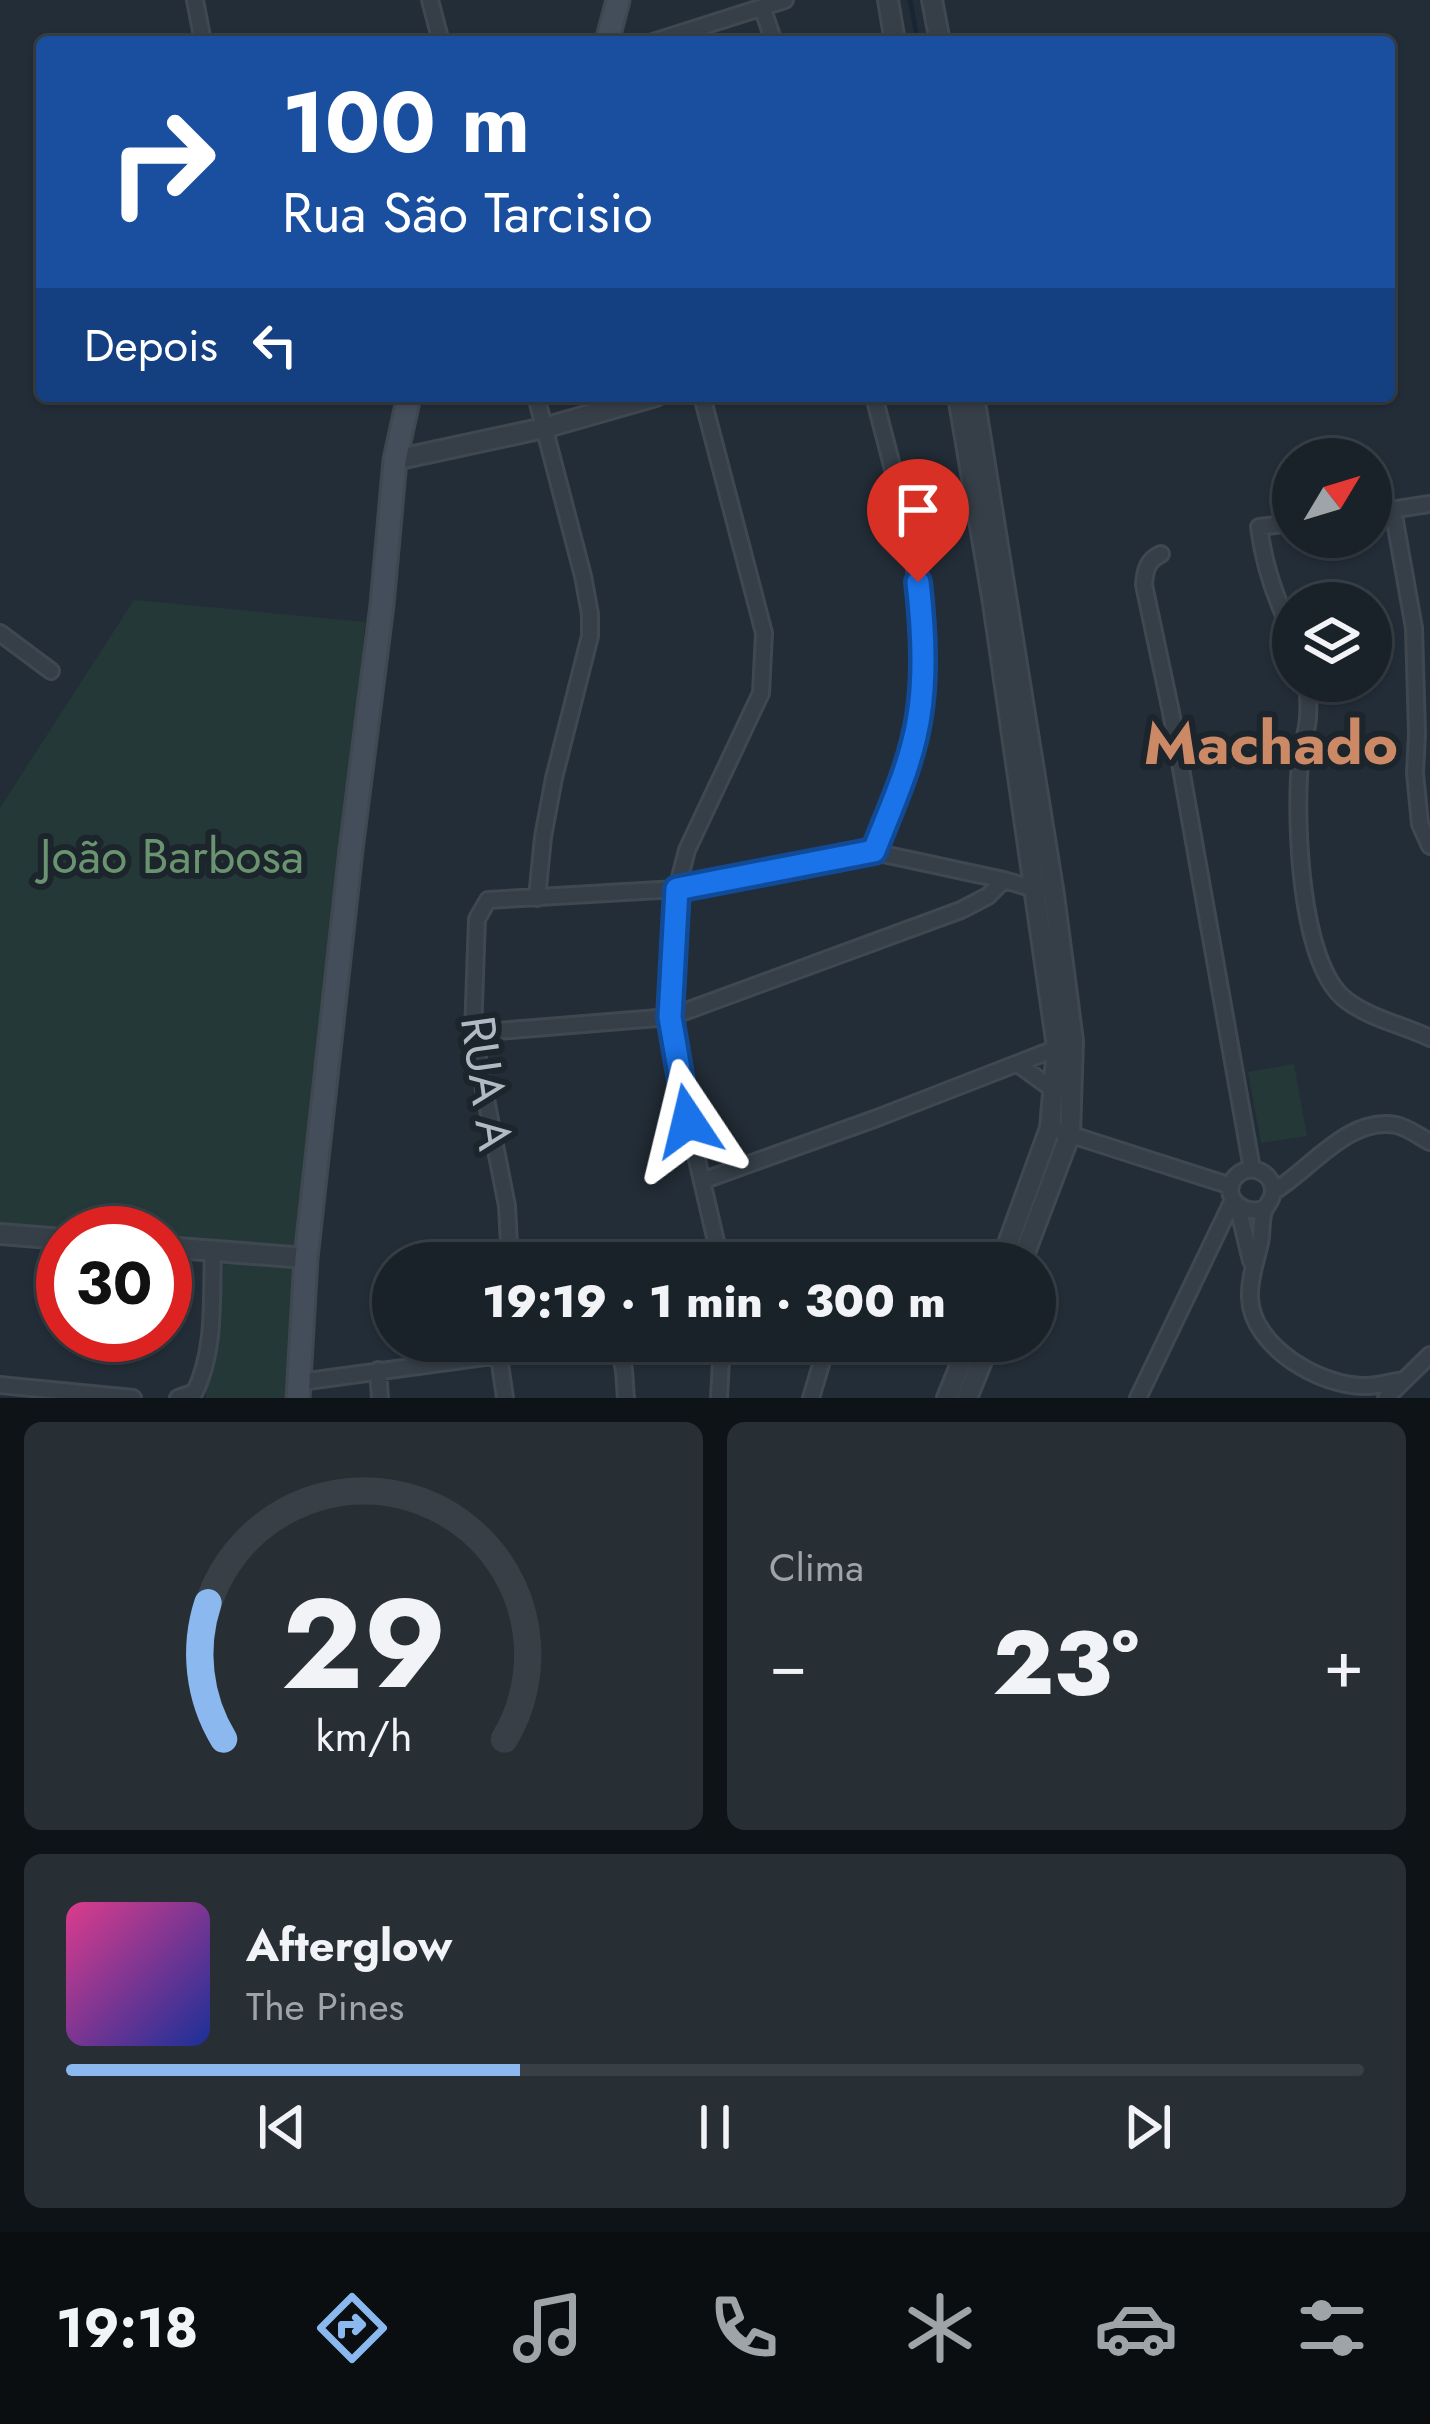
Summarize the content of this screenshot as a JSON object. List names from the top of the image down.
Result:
{
  "streets": {
    "street": ["RUA A"]
  },
  "districts": ["Machado"],
  "parks": ["João Barbosa"],
  "north": "top right",
  "page": {
    "turn": ["100 m", "Rua São Tarcisio"],
    "then": "Depois",
    "limit": "30",
    "trip": "19:19 · 1 min · 300 m",
    "tile": "Clima",
    "heat": ["−", "23°", "+"],
    "song": ["Afterglow", "The Pines"],
    "tabs": "19:18",
    "gauge": ["29", "km/h"]
  }
}
